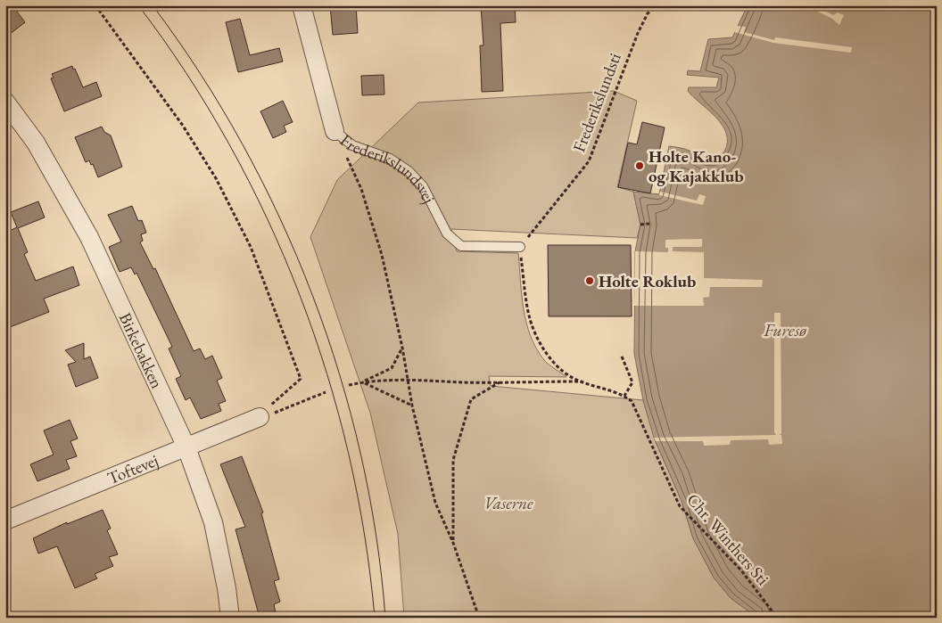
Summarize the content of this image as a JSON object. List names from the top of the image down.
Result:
{
  "streets": {
    "street": ["Frederikslundsvej", "Birkebakken", "Toftevej"],
    "path": ["Frederikslundsti", "Chr. Winthers Sti"]
  },
  "crossings": [
    ["Frederikslundsti", "Frederikslundsvej"],
    ["Birkebakken", "Toftevej"]
  ],
  "water": ["Furesø"],
  "parks": ["Vaserne"],
  "places": ["Holte Kano- og Kajakklub", "Holte Roklub"]
}
